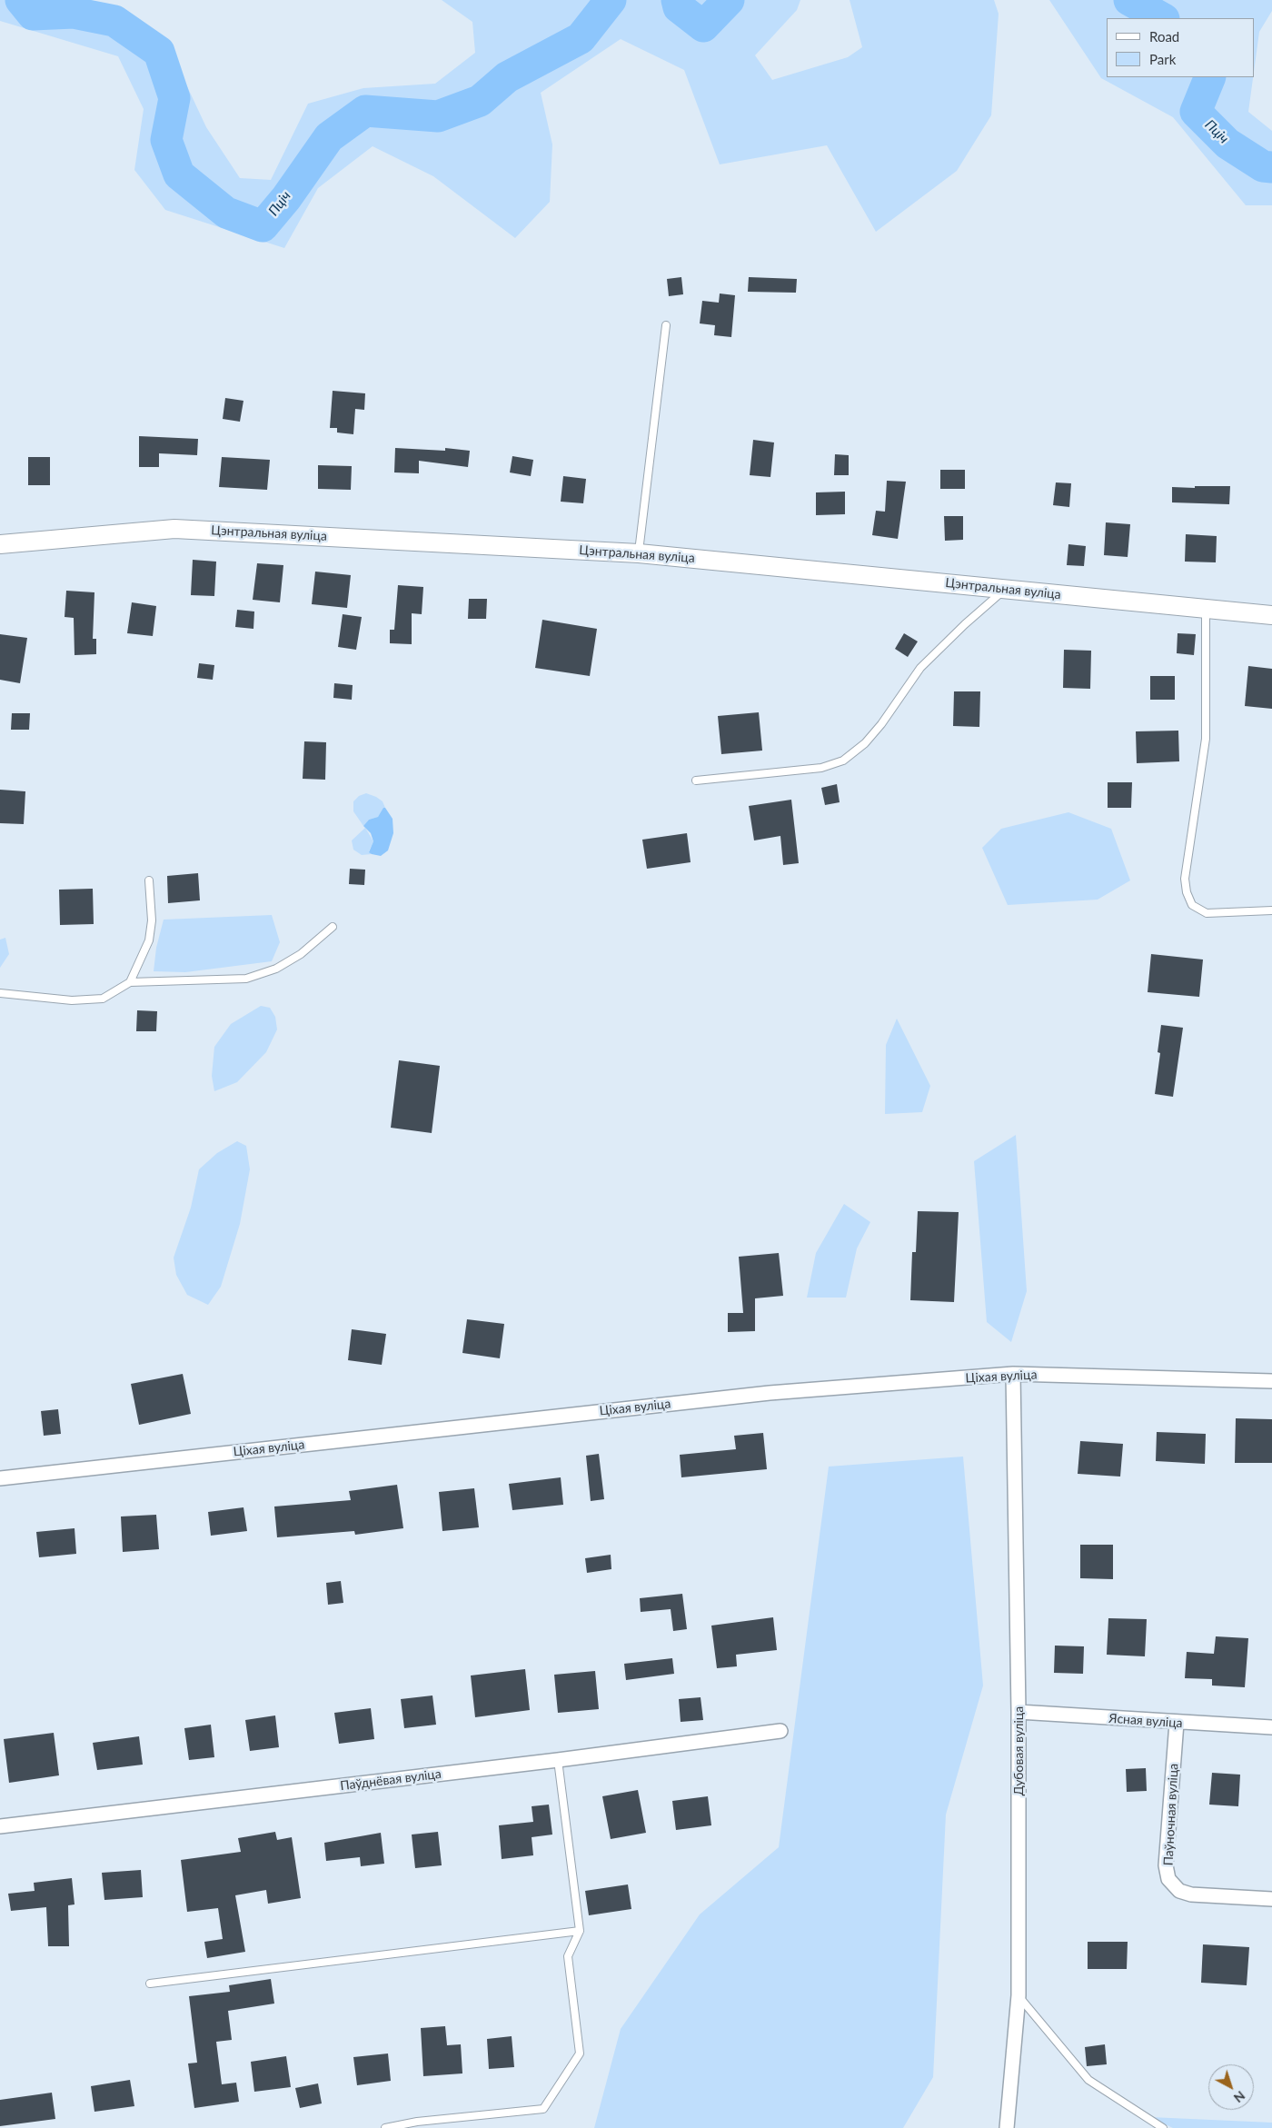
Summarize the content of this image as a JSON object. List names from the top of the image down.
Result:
{
  "streets": {
    "street": [
      "Цэнтральная вуліца",
      "Ціхая вуліца",
      "Ясная вуліца",
      "Дубовая вуліца",
      "Паўднёвая вуліца",
      "Паўночная вуліца"
    ]
  },
  "crossings": [
    ["Ціхая вуліца", "Дубовая вуліца"],
    ["Ясная вуліца", "Дубовая вуліца"],
    ["Ясная вуліца", "Паўночная вуліца"]
  ],
  "water": ["Пціч"],
  "legend": ["Road", "Park"],
  "north": "bottom right"
}
